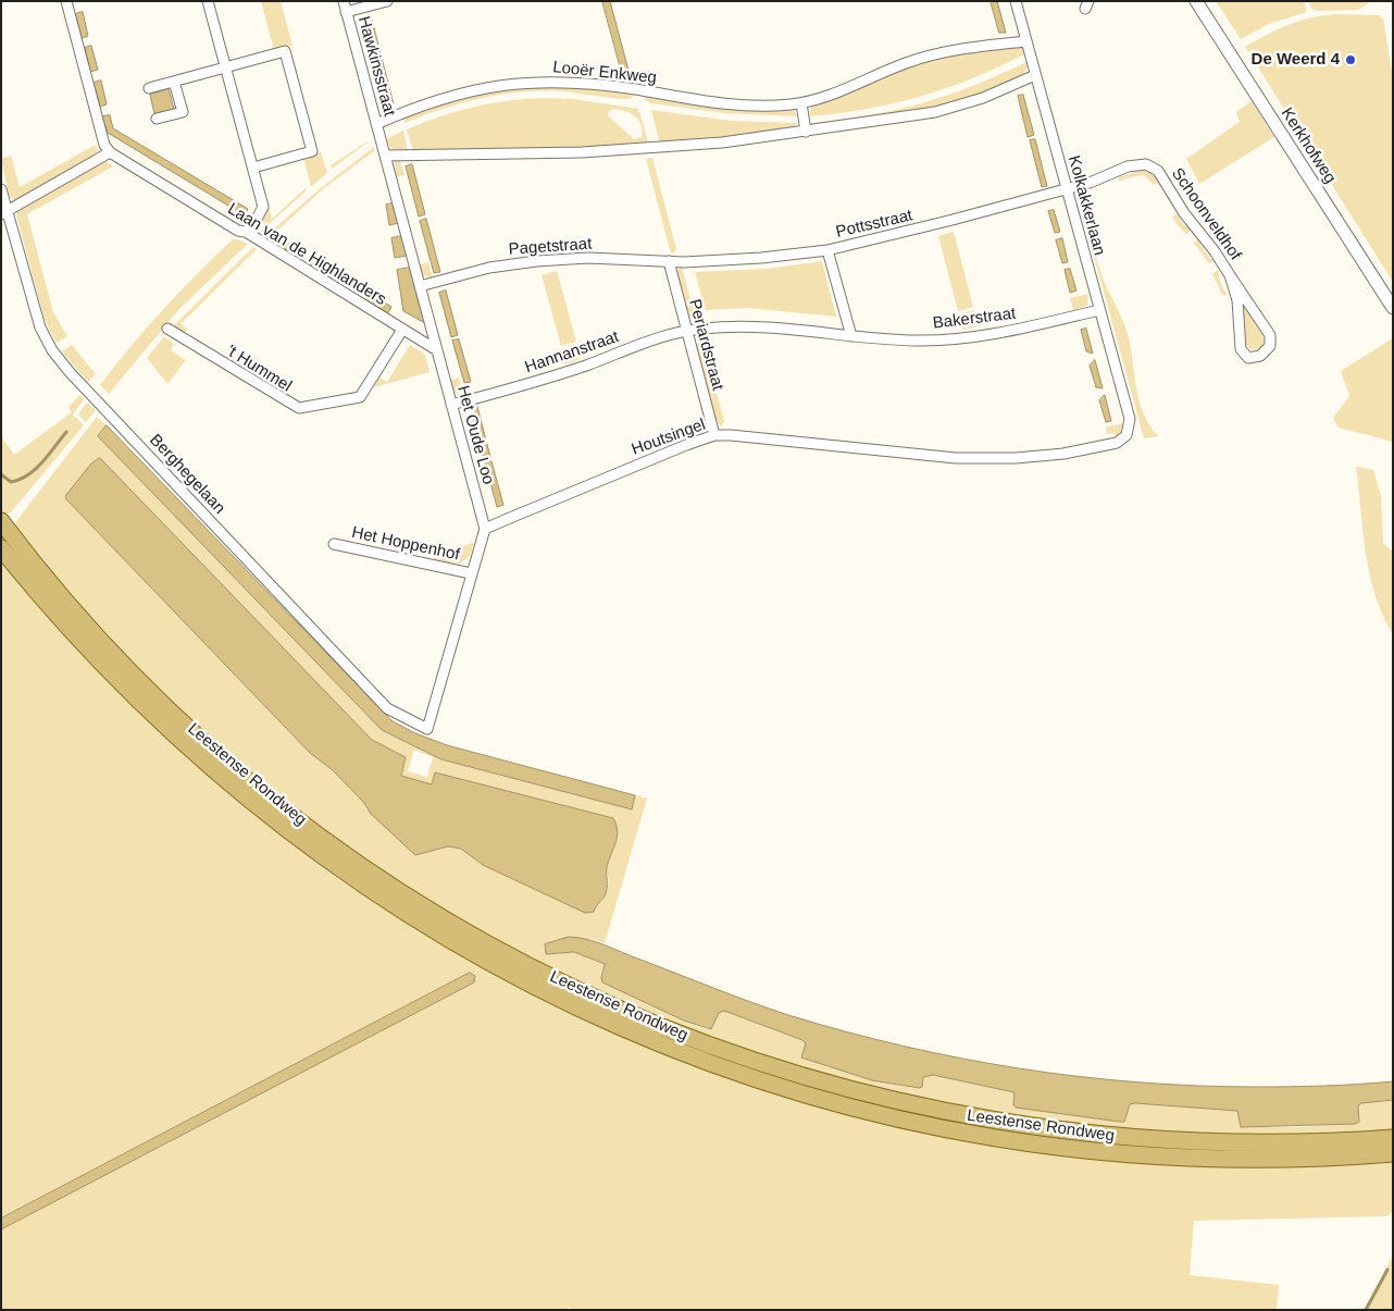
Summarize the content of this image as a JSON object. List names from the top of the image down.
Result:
{
  "streets": {
    "main road": ["Leestense Rondweg"],
    "street": [
      "Hawkinsstraat",
      "Looër Enkweg",
      "Kerkhofweg",
      "Kolkakkerlaan",
      "Schoonveldhof",
      "Pottsstraat",
      "Pagetstraat",
      "Laan van de Highlanders",
      "Bakerstraat",
      "Periardstraat",
      "Hannanstraat",
      "'t Hummel",
      "Het Oude Loo",
      "Houtsingel",
      "Berghegelaan",
      "Het Hoppenhof"
    ]
  },
  "crossings": [
    ["Hawkinsstraat", "Looër Enkweg"],
    ["Looër Enkweg", "Kolkakkerlaan"],
    ["Kolkakkerlaan", "Schoonveldhof"],
    ["Kolkakkerlaan", "Pottsstraat"],
    ["Kolkakkerlaan", "Bakerstraat"],
    ["Kolkakkerlaan", "Houtsingel"],
    ["Schoonveldhof", "Pottsstraat"],
    ["Pottsstraat", "Pagetstraat"],
    ["Pagetstraat", "Periardstraat"],
    ["Laan van de Highlanders", "'t Hummel"],
    ["Laan van de Highlanders", "Het Oude Loo"],
    ["Bakerstraat", "Hannanstraat"],
    ["Periardstraat", "Hannanstraat"],
    ["Periardstraat", "Houtsingel"],
    ["Hannanstraat", "Het Oude Loo"],
    ["Het Oude Loo", "Houtsingel"],
    ["Berghegelaan", "Het Hoppenhof"]
  ],
  "places": ["De Weerd 4"]
}
